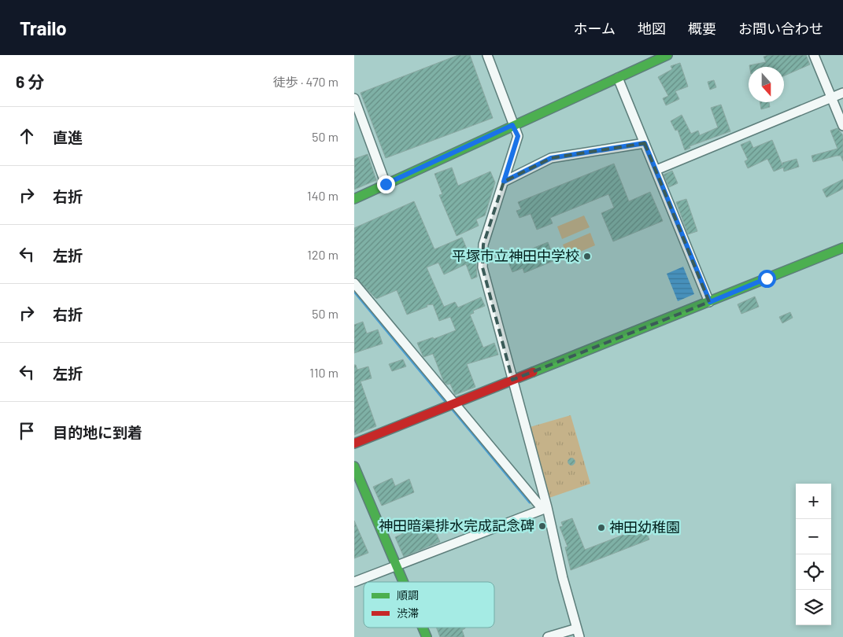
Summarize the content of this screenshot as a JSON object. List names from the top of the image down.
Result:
{
  "places": ["平塚市立神田中学校", "神田暗渠排水完成記念碑", "神田幼稚園"],
  "legend": ["順調", "渋滞"],
  "north": "bottom",
  "page": {
    "header": "Trailo",
    "nav": [
      "ホーム",
      "地図",
      "概要",
      "お問い合わせ"
    ],
    "heading": ["6 分", "徒歩 · 470 m"],
    "list": [
      ["直進", "50 m"],
      ["右折", "140 m"],
      ["左折", "120 m"],
      ["右折", "50 m"],
      ["左折", "110 m"],
      "目的地に到着"
    ],
    "map_buttons": ["+", "−"]
  }
}
